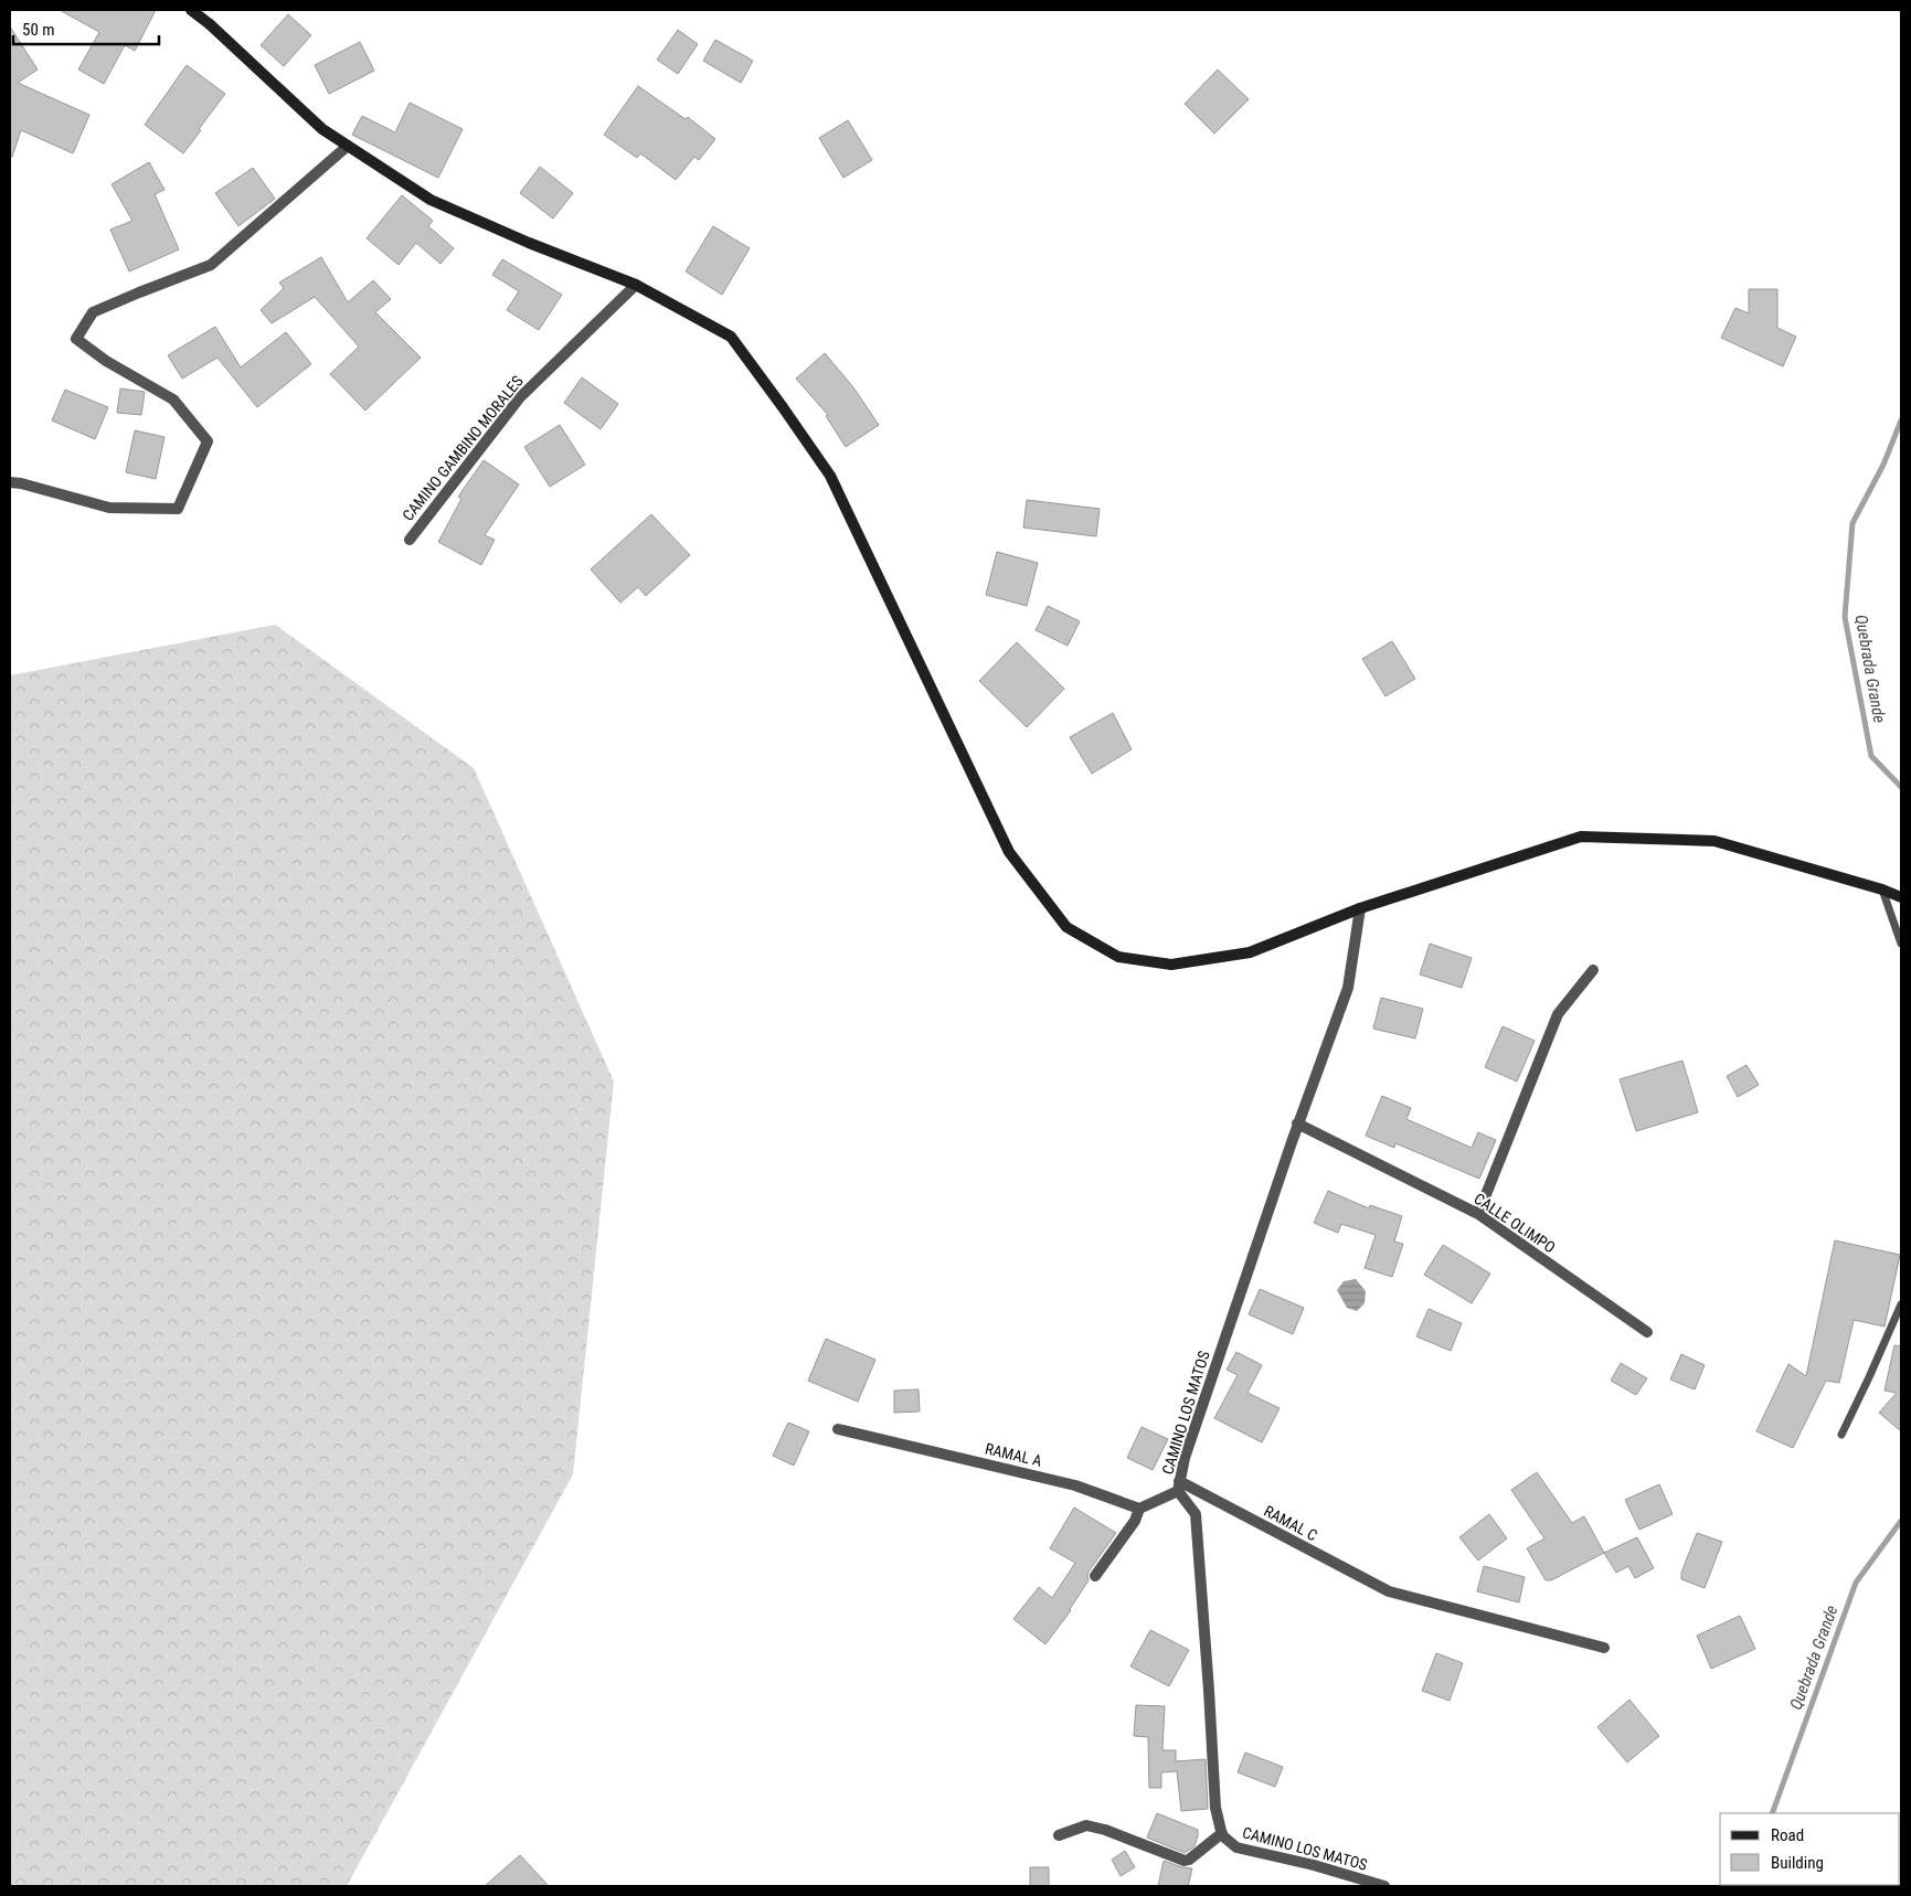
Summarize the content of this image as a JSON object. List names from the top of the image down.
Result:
{
  "streets": {
    "street": [
      "CAMINO GAMBINO MORALES",
      "CALLE OLIMPO",
      "CAMINO LOS MATOS",
      "RAMAL A",
      "RAMAL C"
    ]
  },
  "crossings": [
    ["CALLE OLIMPO", "CAMINO LOS MATOS"],
    ["CAMINO LOS MATOS", "RAMAL C"]
  ],
  "water": ["Quebrada Grande"],
  "legend": ["Road", "Building"],
  "scale_bar": "50 m"
}
